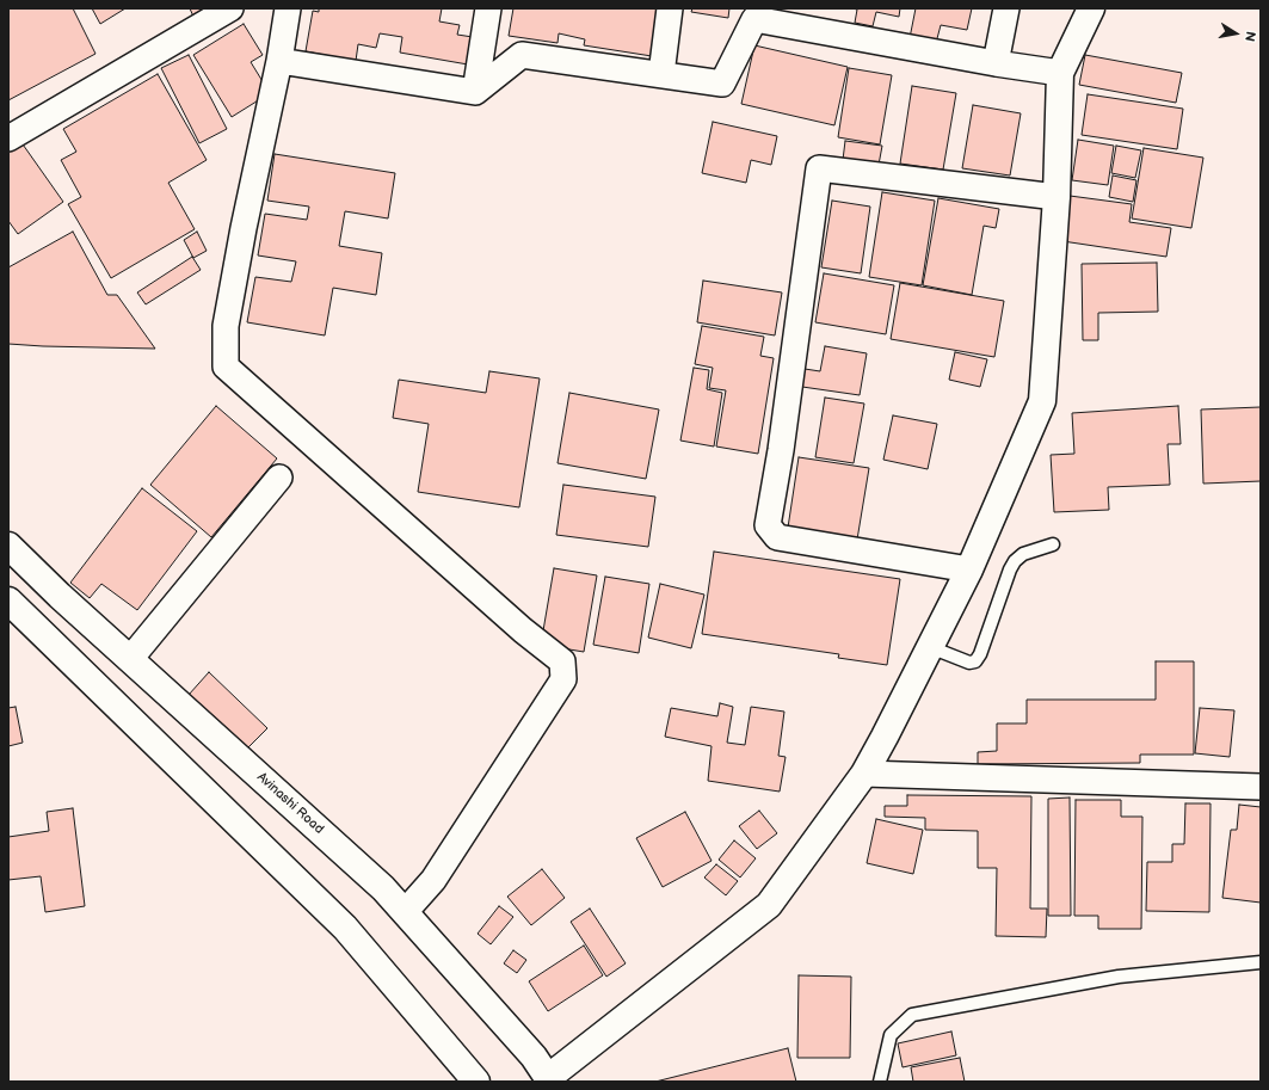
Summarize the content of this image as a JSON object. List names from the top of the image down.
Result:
{
  "streets": {
    "main road": ["Avinashi Road"]
  },
  "north": "right"
}
